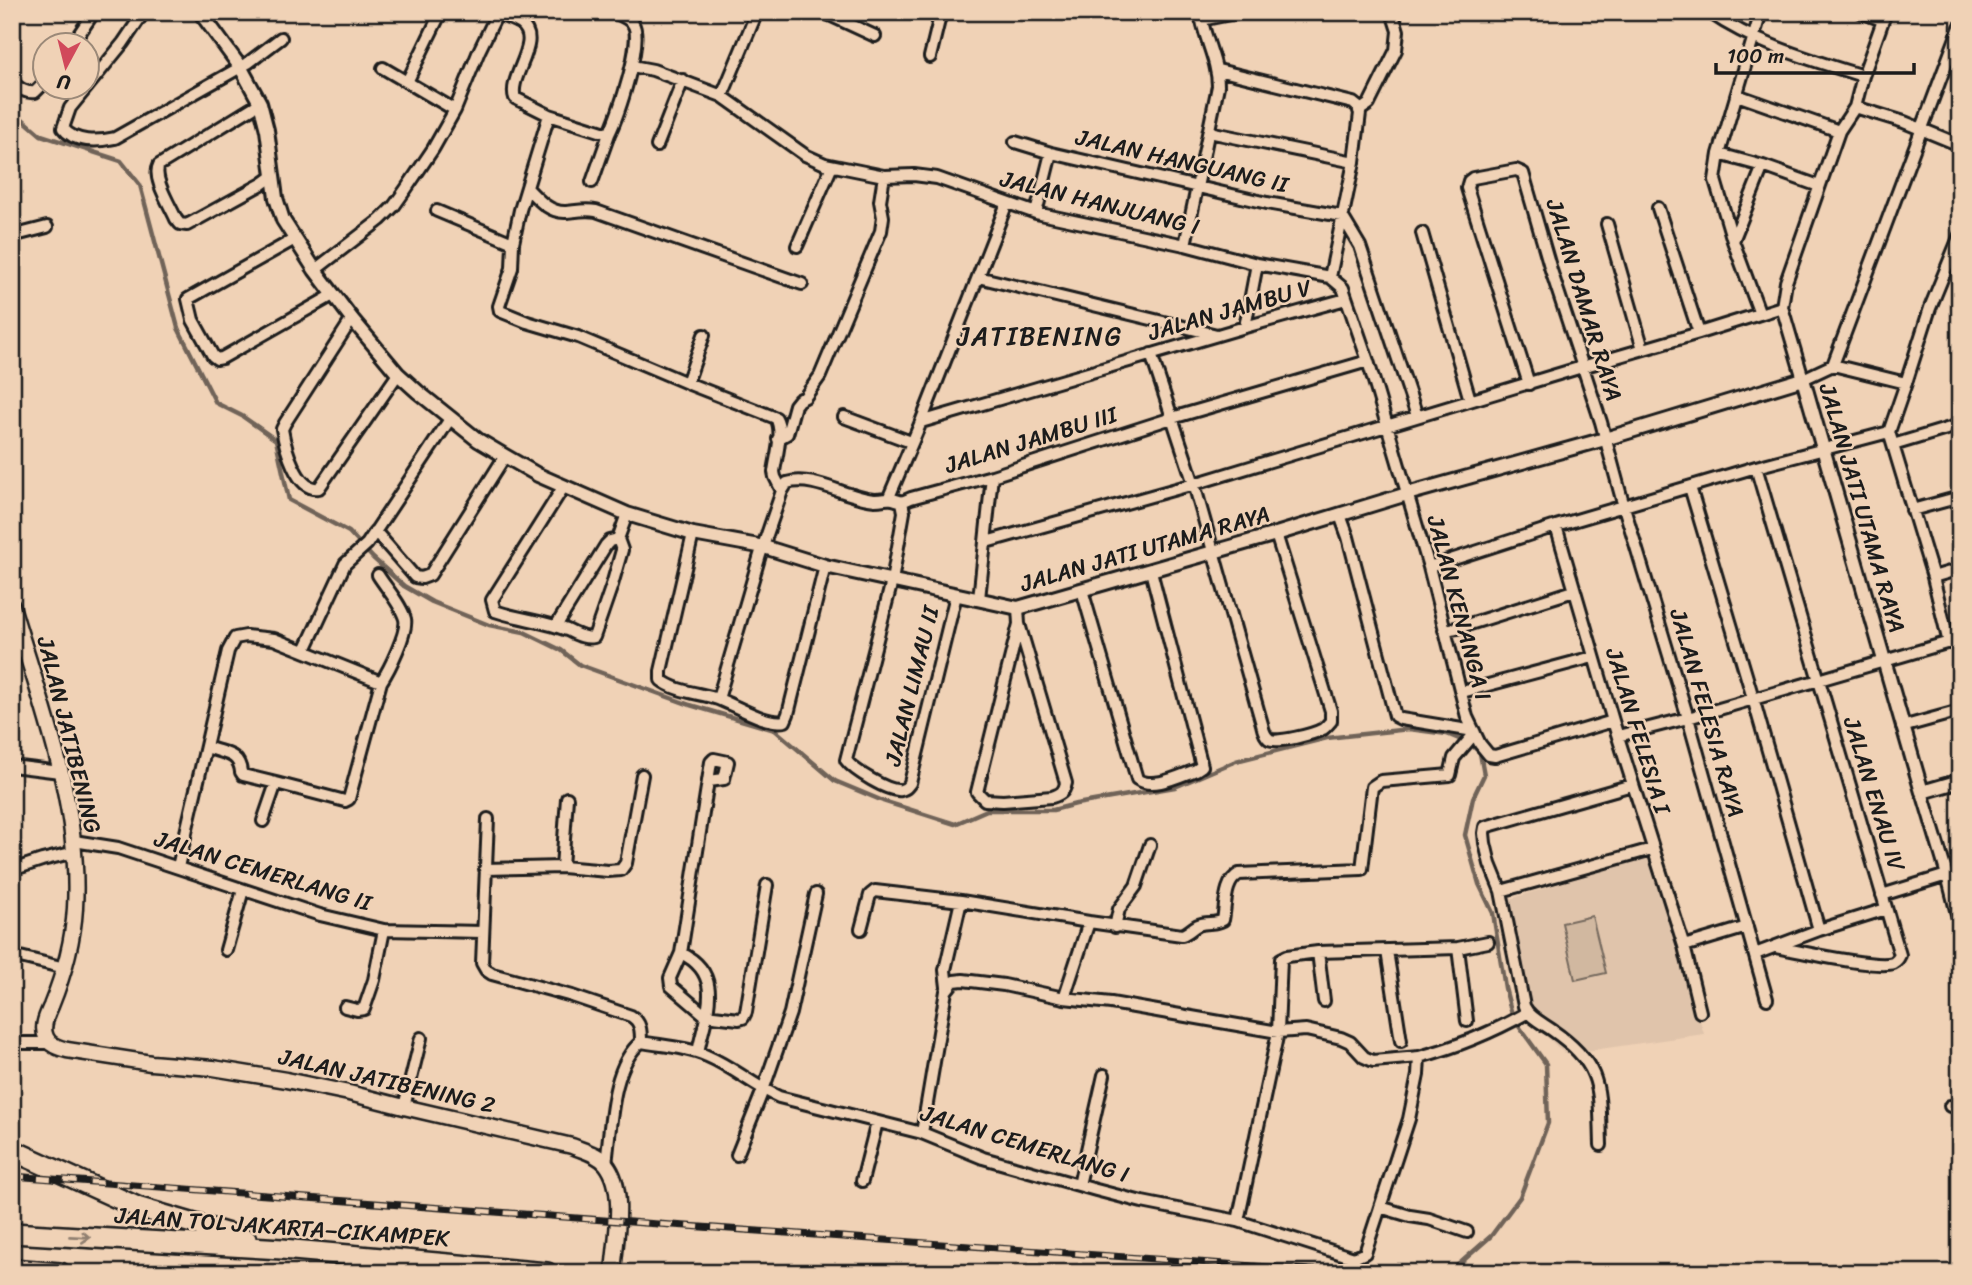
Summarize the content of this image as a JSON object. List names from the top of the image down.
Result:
{
  "streets": {
    "highway": ["JALAN TOL JAKARTA–CIKAMPEK"],
    "main road": ["JALAN JATIBENING", "JALAN JATIBENING 2"],
    "street": [
      "JALAN HANGUANG II",
      "JALAN HANJUANG I",
      "JALAN DAMAR RAYA",
      "JALAN JAMBU V",
      "JALAN JAMBU III",
      "JALAN JATI UTAMA RAYA",
      "JALAN KENANGA I",
      "JALAN LIMAU II",
      "JALAN FELESIA RAYA",
      "JALAN FELESIA I",
      "JALAN ENAU IV",
      "JALAN CEMERLANG II",
      "JALAN CEMERLANG I"
    ]
  },
  "crossings": [
    ["JALAN DAMAR RAYA", "JALAN JATI UTAMA RAYA"],
    ["JALAN DAMAR RAYA", "JALAN FELESIA RAYA"],
    ["JALAN JAMBU V", "JALAN KENANGA I"],
    ["JALAN JAMBU III", "JALAN KENANGA I"],
    ["JALAN JATI UTAMA RAYA", "JALAN KENANGA I"],
    ["JALAN JATI UTAMA RAYA", "JALAN LIMAU II"],
    ["JALAN JATI UTAMA RAYA", "JALAN FELESIA RAYA"],
    ["JALAN JATIBENING", "JALAN CEMERLANG II"],
    ["JALAN JATIBENING", "JALAN JATIBENING 2"]
  ],
  "districts": ["JATIBENING"],
  "scale_bar": "100 m",
  "north": "bottom"
}
